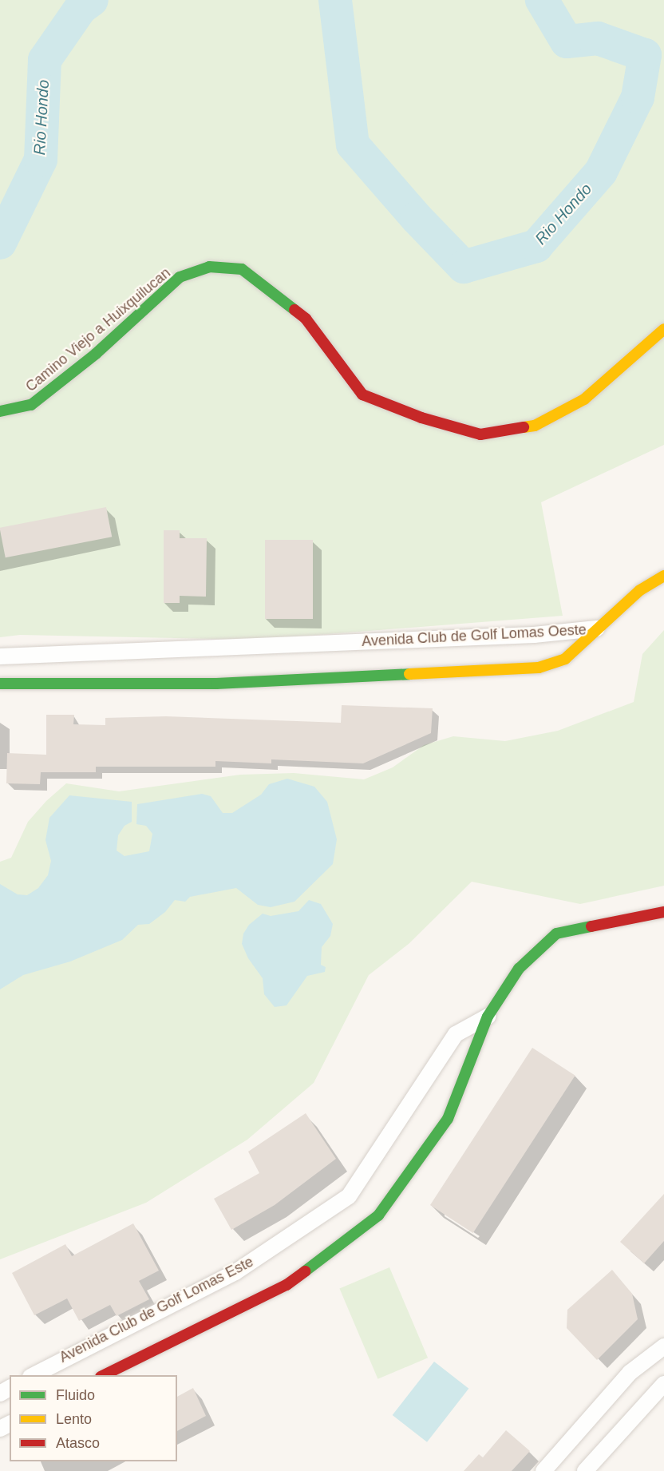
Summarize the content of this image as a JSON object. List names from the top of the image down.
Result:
{
  "streets": {
    "street": ["Camino Viejo a Huixquilucan", "Avenida Club de Golf Lomas Oeste", "Avenida Club de Golf Lomas Este"]
  },
  "water": ["Rio Hondo"],
  "legend": ["Fluido", "Lento", "Atasco"]
}
